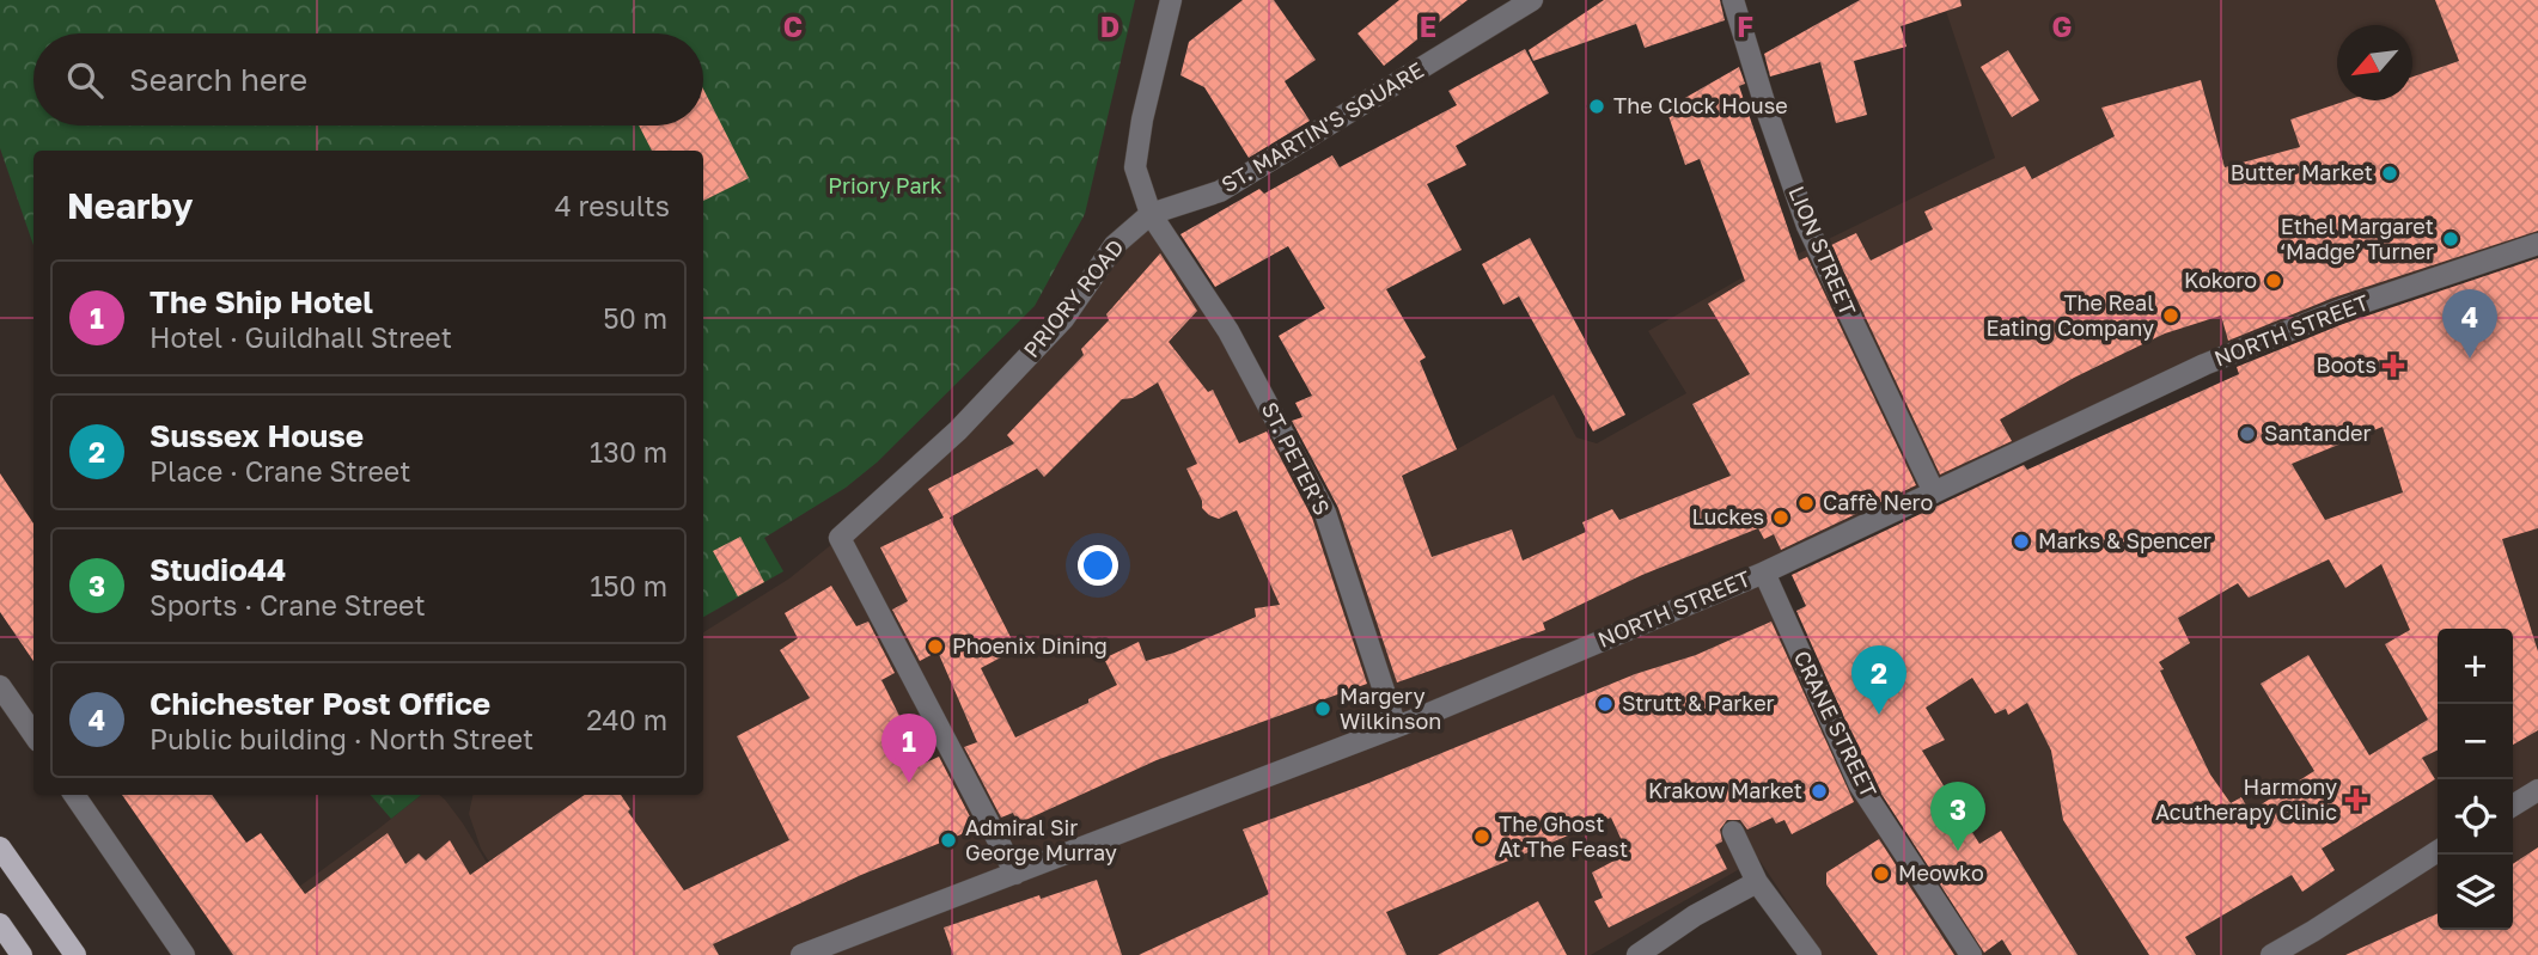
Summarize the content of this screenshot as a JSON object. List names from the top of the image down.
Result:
{
  "streets": {
    "street": [
      "ST. MARTIN'S SQUARE",
      "LION STREET",
      "PRIORY ROAD",
      "NORTH STREET",
      "ST. PETER'S",
      "CRANE STREET"
    ]
  },
  "crossings": [
    ["ST. MARTIN'S SQUARE", "PRIORY ROAD"],
    ["ST. MARTIN'S SQUARE", "ST. PETER'S"],
    ["LION STREET", "NORTH STREET"],
    ["PRIORY ROAD", "NORTH STREET"],
    ["PRIORY ROAD", "ST. PETER'S"],
    ["NORTH STREET", "ST. PETER'S"],
    ["NORTH STREET", "CRANE STREET"]
  ],
  "parks": ["Priory Park"],
  "places": {
    "other": [
      "The Clock House",
      "Butter Market",
      "Ethel Margaret ‘Madge’ Turner",
      "Kokoro",
      "The Real Eating Company",
      "Santander",
      "Caffè Nero",
      "Luckes",
      "Marks & Spencer",
      "Phoenix Dining",
      "Strutt & Parker",
      "Margery Wilkinson",
      "Krakow Market",
      "The Ghost At The Feast",
      "Admiral Sir George Murray",
      "Meowko"
    ],
    "health": ["Boots", "Harmony Acutherapy Clinic"]
  },
  "north": "bottom left",
  "page": {
    "search": "Search here",
    "heading": ["Nearby", "4 results"],
    "list": [
      {
        "mark": "1",
        "name": "The Ship Hotel",
        "note": "Hotel · Guildhall Street",
        "value": "50 m"
      },
      {
        "mark": "2",
        "name": "Sussex House",
        "note": "Place · Crane Street",
        "value": "130 m"
      },
      {
        "mark": "3",
        "name": "Studio44",
        "note": "Sports · Crane Street",
        "value": "150 m"
      },
      {
        "mark": "4",
        "name": "Chichester Post Office",
        "note": "Public building · North Street",
        "value": "240 m"
      }
    ],
    "pins": [
      "4",
      "2",
      "1",
      "3"
    ],
    "map_buttons": ["+", "−"]
  },
  "grid": {
    "columns": [
      "C",
      "D",
      "E",
      "F",
      "G"
    ]
  }
}
